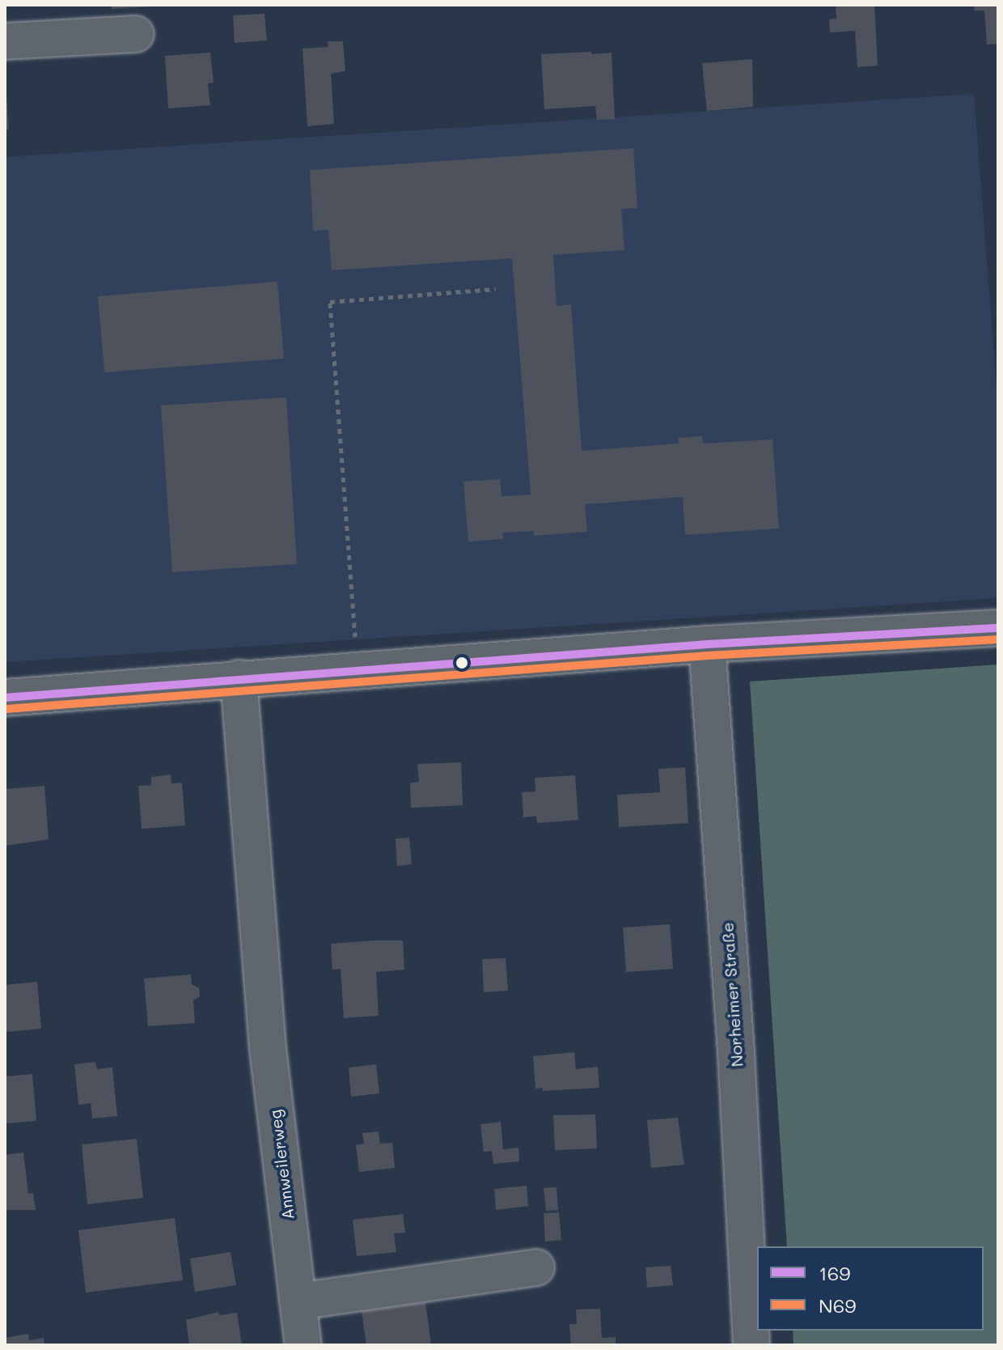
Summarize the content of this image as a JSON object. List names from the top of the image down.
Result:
{
  "streets": {
    "street": ["Norheimer Straße", "Annweilerweg"]
  },
  "lines": ["transit line 169", "transit line N69"],
  "legend": ["169", "N69"]
}
